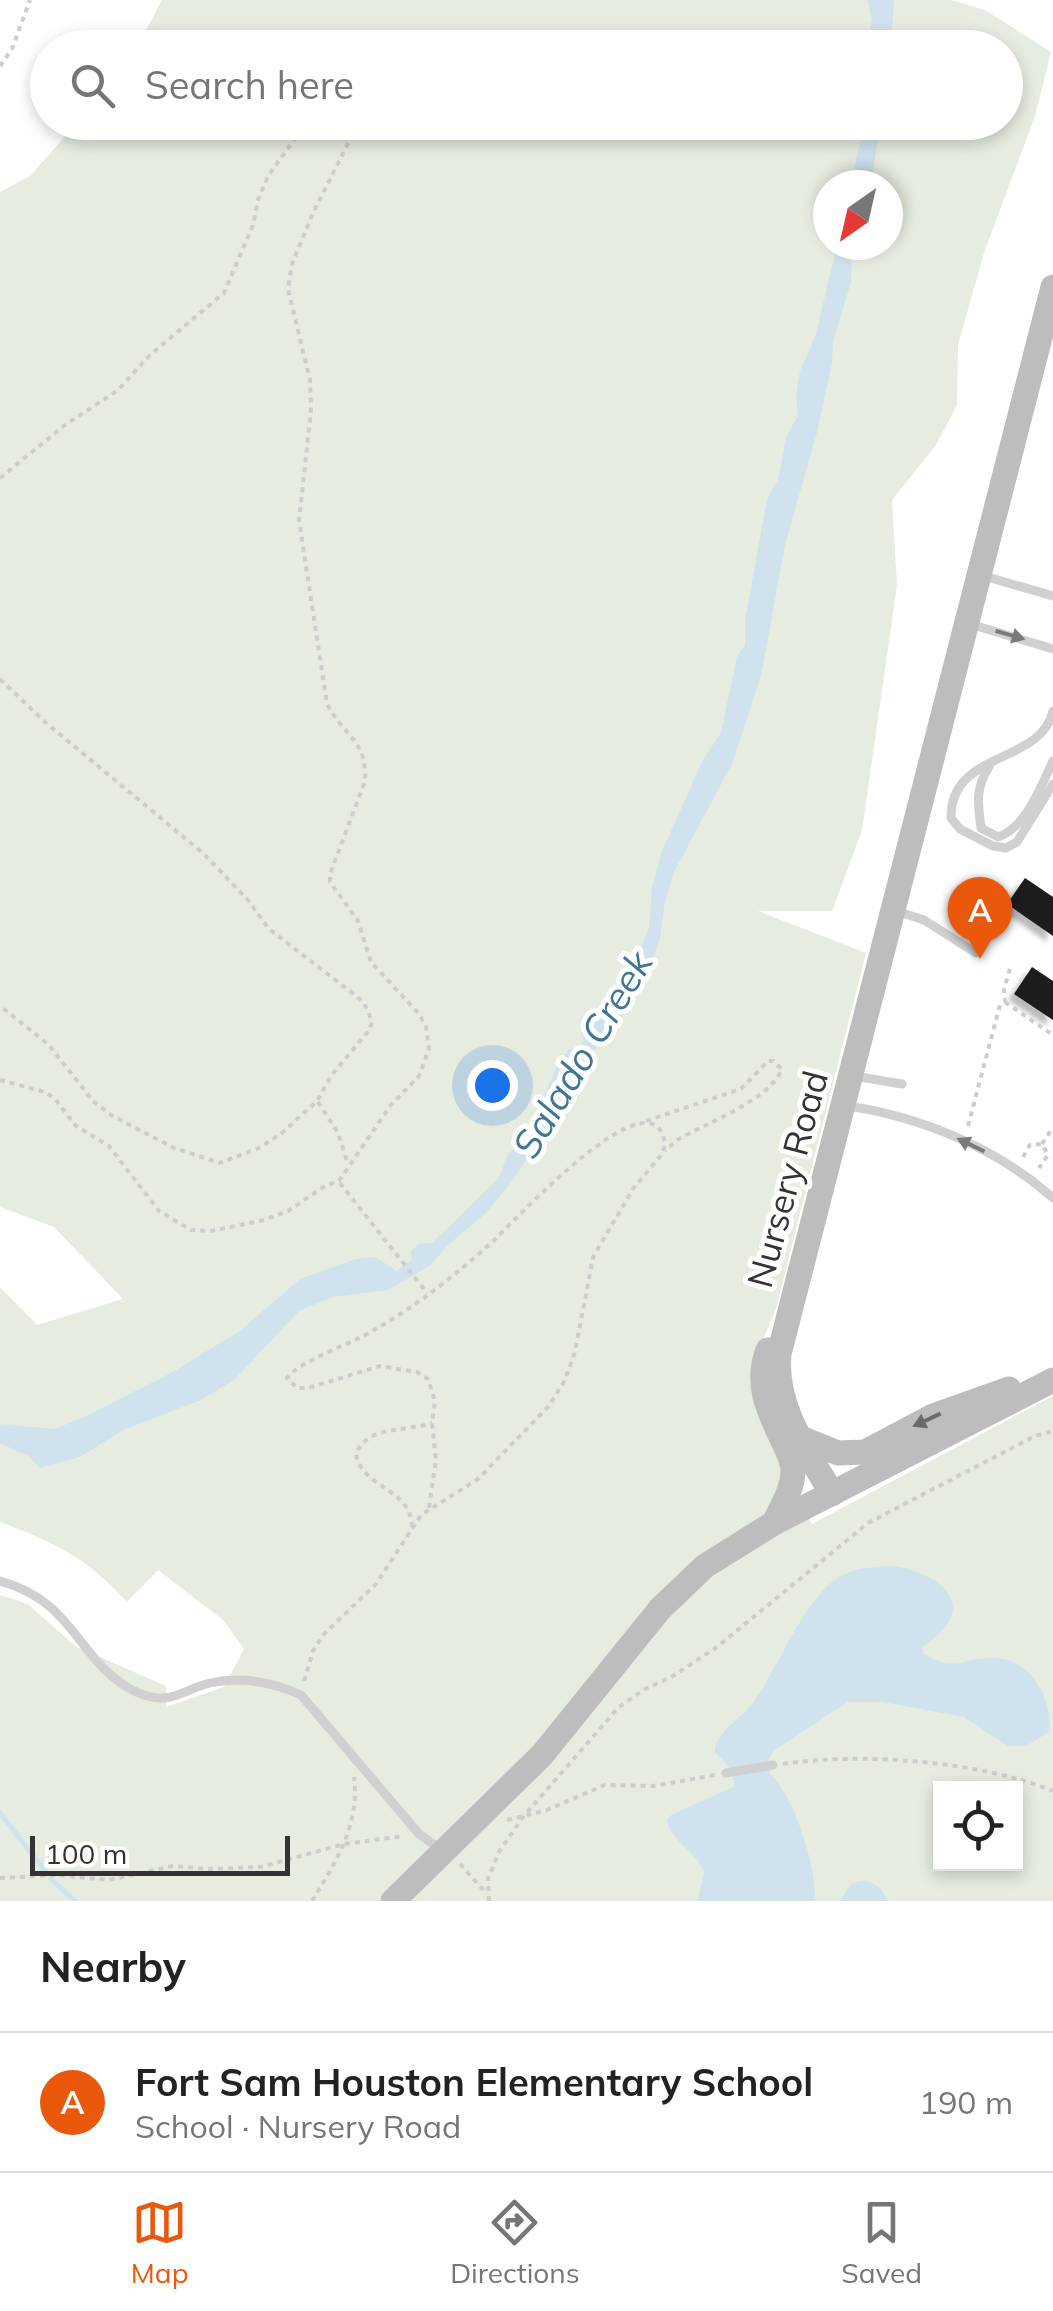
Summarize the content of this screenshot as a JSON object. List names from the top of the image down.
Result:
{
  "streets": {
    "street": ["Nursery Road"]
  },
  "water": ["Salado Creek"],
  "scale_bar": "100 m",
  "north": "bottom left",
  "page": {
    "search": "Search here",
    "pins": "A",
    "scale": "100 m",
    "heading": "Nearby",
    "list": [
      {
        "mark": "A",
        "name": "Fort Sam Houston Elementary School",
        "note": "School · Nursery Road",
        "value": "190 m"
      }
    ],
    "nav": ["Map", "Directions", "Saved"]
  }
}
